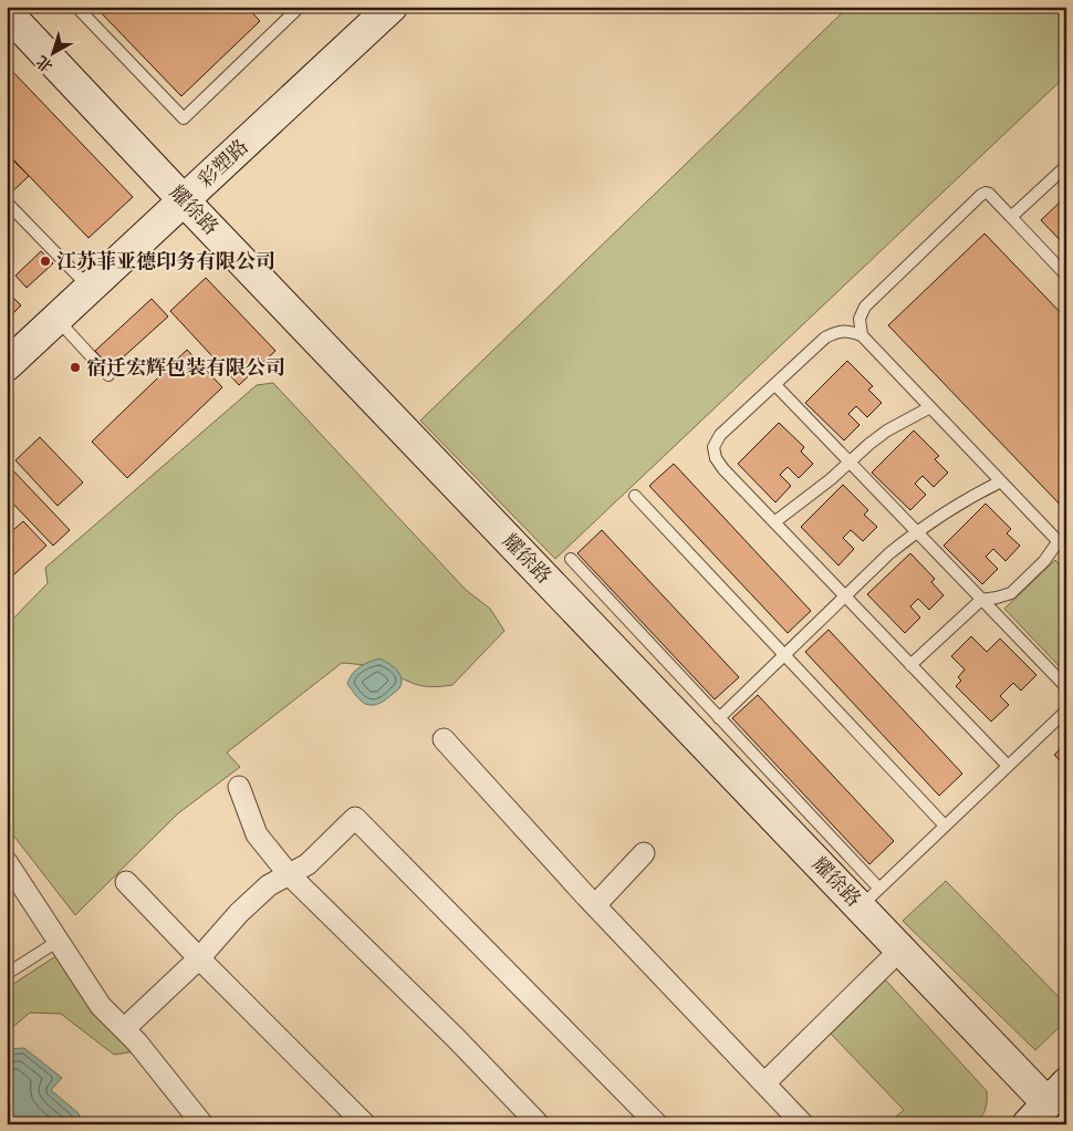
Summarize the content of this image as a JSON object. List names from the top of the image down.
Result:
{
  "streets": {
    "street": ["彩塑路", "耀徐路"]
  },
  "crossings": [
    ["彩塑路", "耀徐路"]
  ],
  "places": ["江苏菲亚德印务有限公司", "宿迁宏辉包装有限公司"],
  "north": "bottom left"
}
